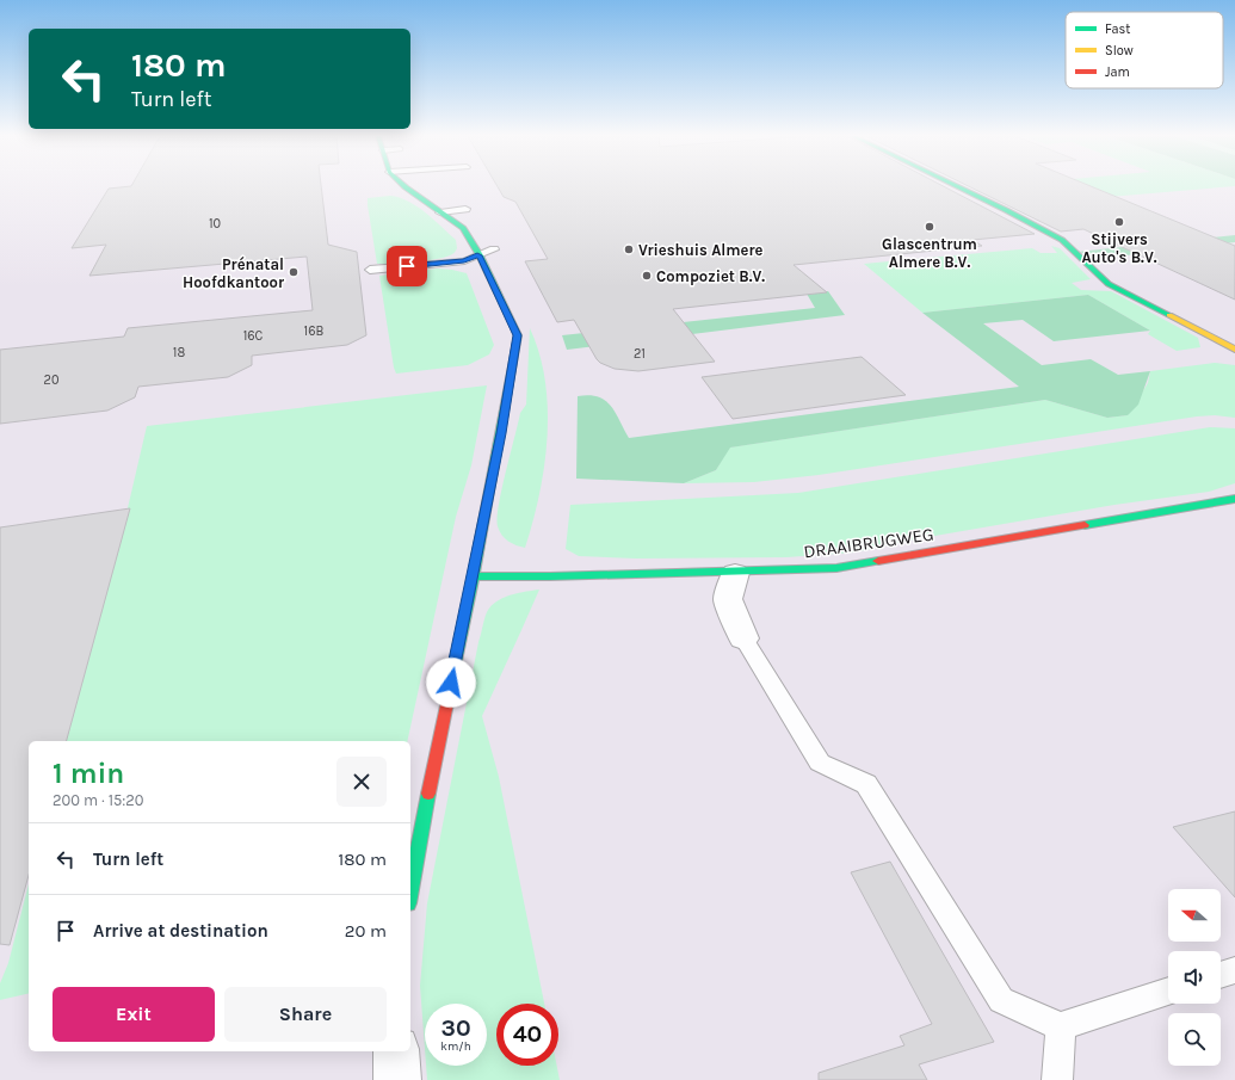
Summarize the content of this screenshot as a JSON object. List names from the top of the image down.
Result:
{
  "streets": {
    "street": ["DRAAIBRUGWEG"]
  },
  "places": [
    "Stijvers Auto's B.V.",
    "Glascentrum Almere B.V.",
    "Vrieshuis Almere",
    "Prénatal Hoofdkantoor",
    "Compoziet B.V."
  ],
  "house_numbers": [
    "10",
    "16B",
    "16C",
    "18",
    "21",
    "20"
  ],
  "legend": ["Fast", "Slow", "Jam"],
  "north": "left",
  "page": {
    "turn": ["180 m", "Turn left"],
    "heading": ["1 min", "200 m · 15:20"],
    "list": [
      {
        "name": "Turn left",
        "value": "180 m"
      },
      {
        "name": "Arrive at destination",
        "value": "20 m"
      }
    ],
    "buttons": ["Exit", "Share"],
    "speed": "30 km/h",
    "limit": "40"
  }
}
